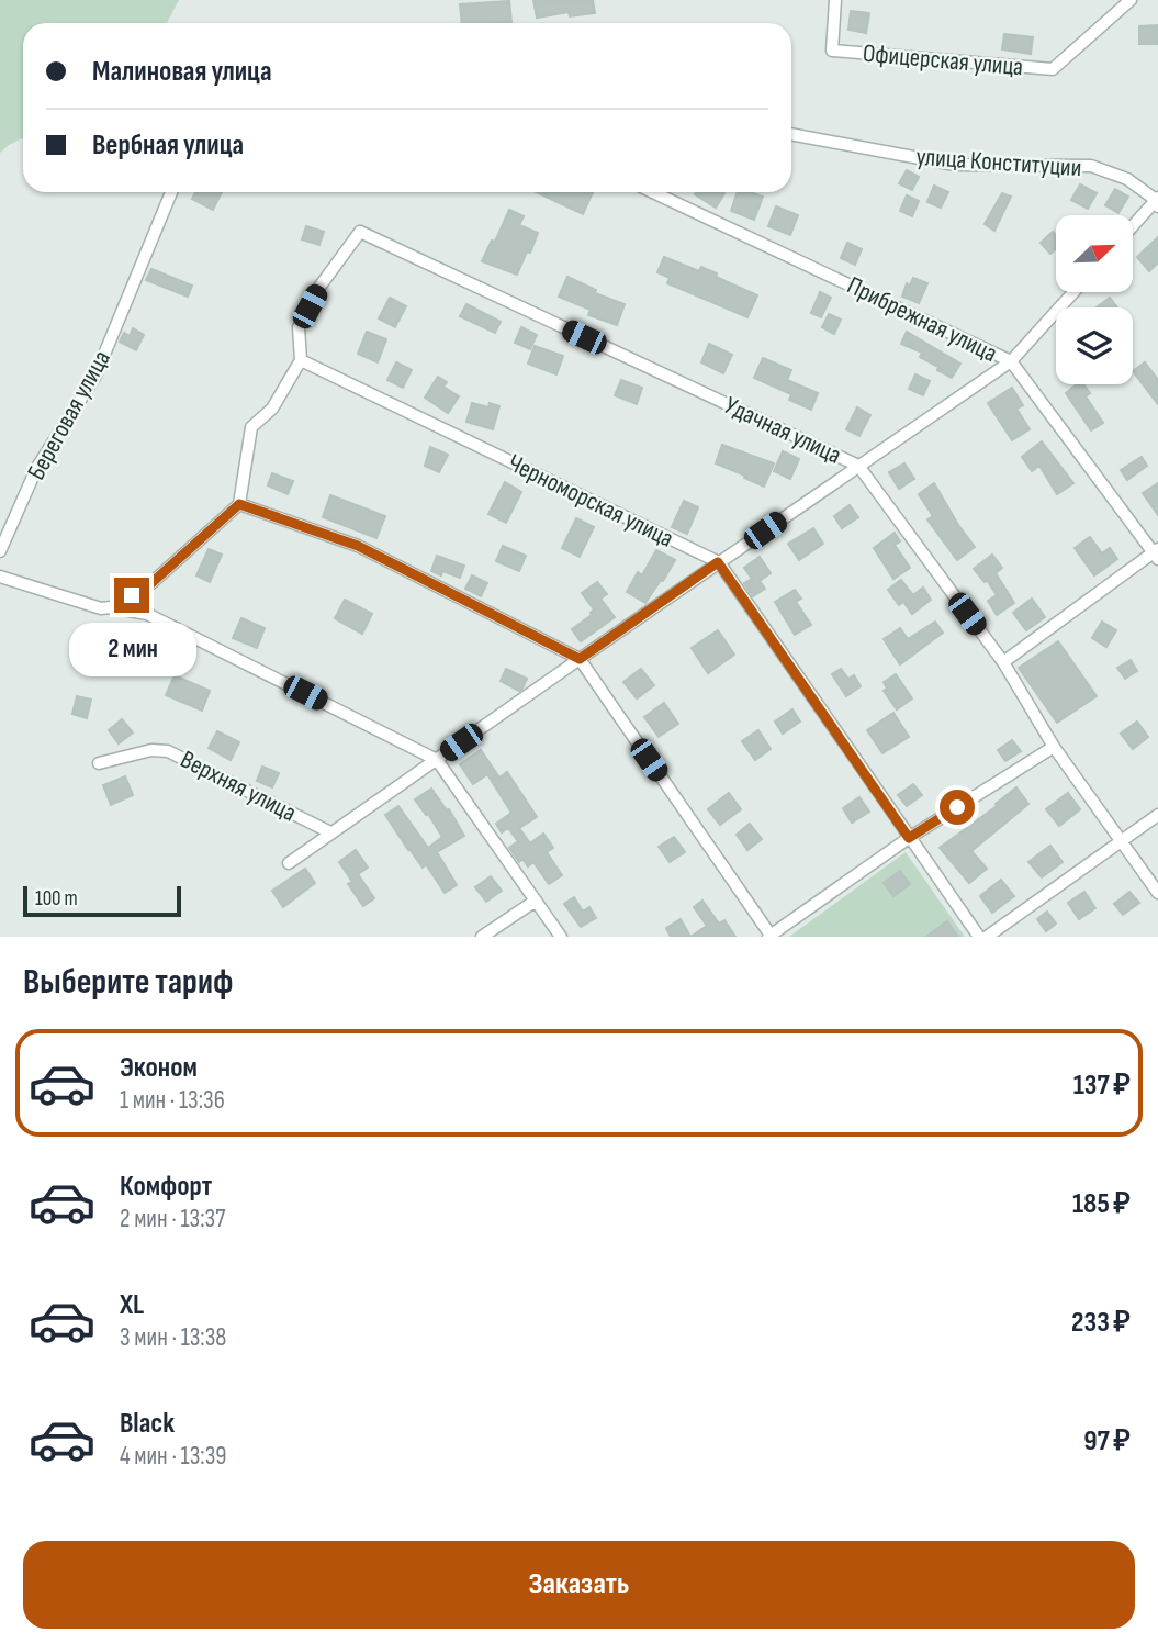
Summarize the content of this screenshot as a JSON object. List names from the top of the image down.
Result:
{
  "streets": {
    "street": [
      "Офицерская улица",
      "улица Конституции",
      "Прибрежная улица",
      "Береговая улица",
      "Удачная улица",
      "Черноморская улица",
      "Верхняя улица"
    ]
  },
  "crossings": [
    ["Удачная улица", "Черноморская улица"]
  ],
  "scale_bar": "100 m",
  "north": "top right",
  "page": {
    "banner": ["Малиновая улица", "Вербная улица"],
    "bubble": "2 мин",
    "scale": "100 m",
    "heading": "Выберите тариф",
    "list": [
      {
        "name": "Эконом",
        "note": "1 мин · 13:36",
        "value": "137 ₽"
      },
      {
        "name": "Комфорт",
        "note": "2 мин · 13:37",
        "value": "185 ₽"
      },
      {
        "name": "XL",
        "note": "3 мин · 13:38",
        "value": "233 ₽"
      },
      {
        "name": "Black",
        "note": "4 мин · 13:39",
        "value": "97 ₽"
      }
    ],
    "buttons": "Заказать"
  }
}
